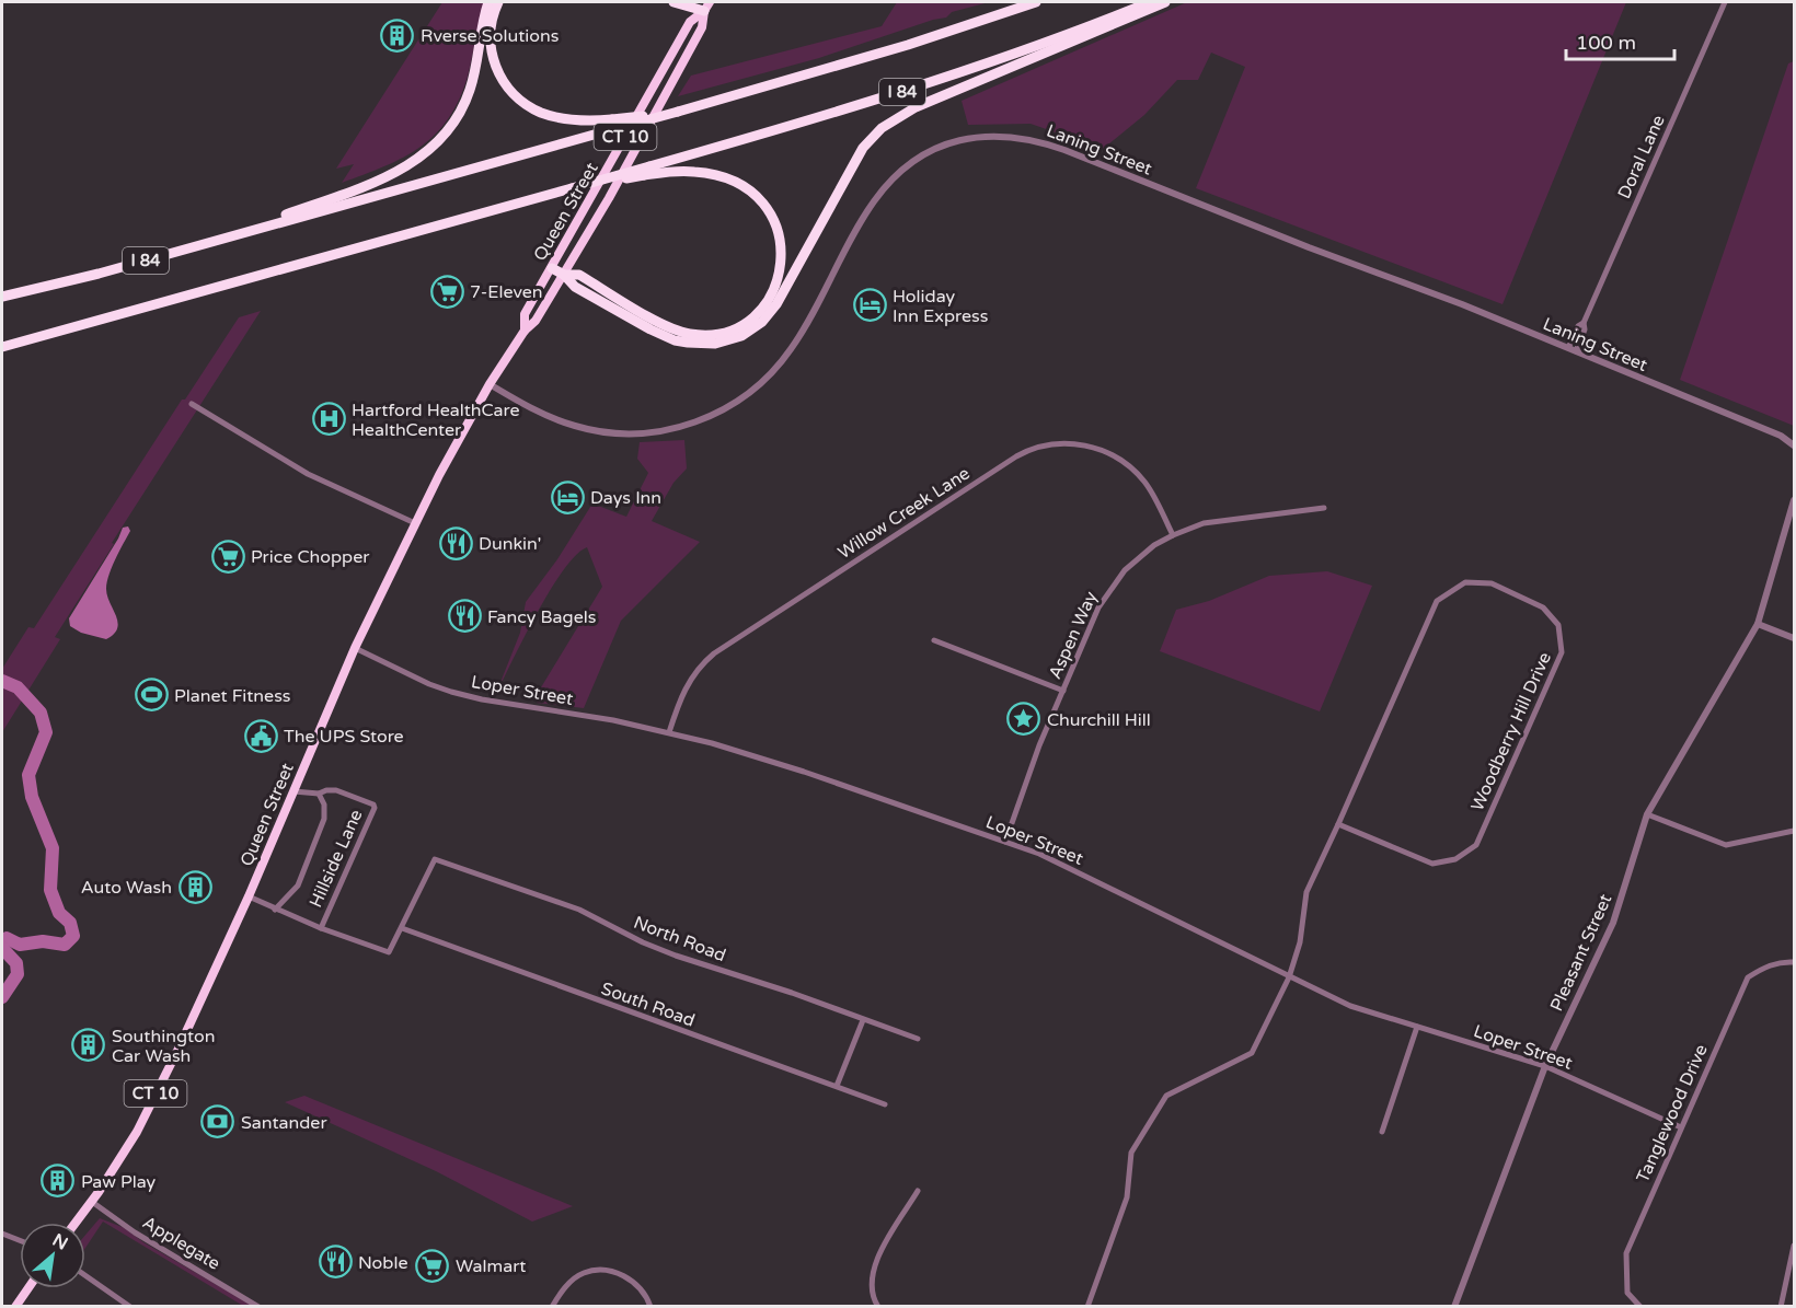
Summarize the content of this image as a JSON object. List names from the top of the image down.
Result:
{
  "streets": {
    "highway": ["I 84", "CT 10", "Queen Street"],
    "street": [
      "Laning Street",
      "Doral Lane",
      "Willow Creek Lane",
      "Aspen Way",
      "Loper Street",
      "Woodberry Hill Drive",
      "Hillside Lane",
      "North Road",
      "Pleasant Street",
      "South Road",
      "Tanglewood Drive",
      "Applegate"
    ]
  },
  "crossings": [
    ["Laning Street", "Doral Lane"],
    ["Laning Street", "Queen Street"],
    ["Queen Street", "Loper Street"],
    ["Queen Street", "Hillside Lane"],
    ["Queen Street", "Applegate"],
    ["Willow Creek Lane", "Aspen Way"],
    ["Willow Creek Lane", "Loper Street"],
    ["Aspen Way", "Loper Street"],
    ["Loper Street", "Woodberry Hill Drive"],
    ["Loper Street", "Pleasant Street"],
    ["Loper Street", "Tanglewood Drive"],
    ["North Road", "South Road"]
  ],
  "places": {
    "building": [
      "Rverse Solutions",
      "Auto Wash",
      "Southington Car Wash",
      "Paw Play"
    ],
    "supermarket": ["7-Eleven", "Price Chopper", "Walmart"],
    "hotel": ["Holiday Inn Express", "Days Inn"],
    "hospital": ["Hartford HealthCare HealthCenter"],
    "restaurant": ["Dunkin'", "Fancy Bagels", "Noble"],
    "sports": ["Planet Fitness"],
    "place": ["Churchill Hill"],
    "public building": ["The UPS Store"],
    "bank": ["Santander"]
  },
  "scale_bar": "100 m",
  "north": "top right"
}
